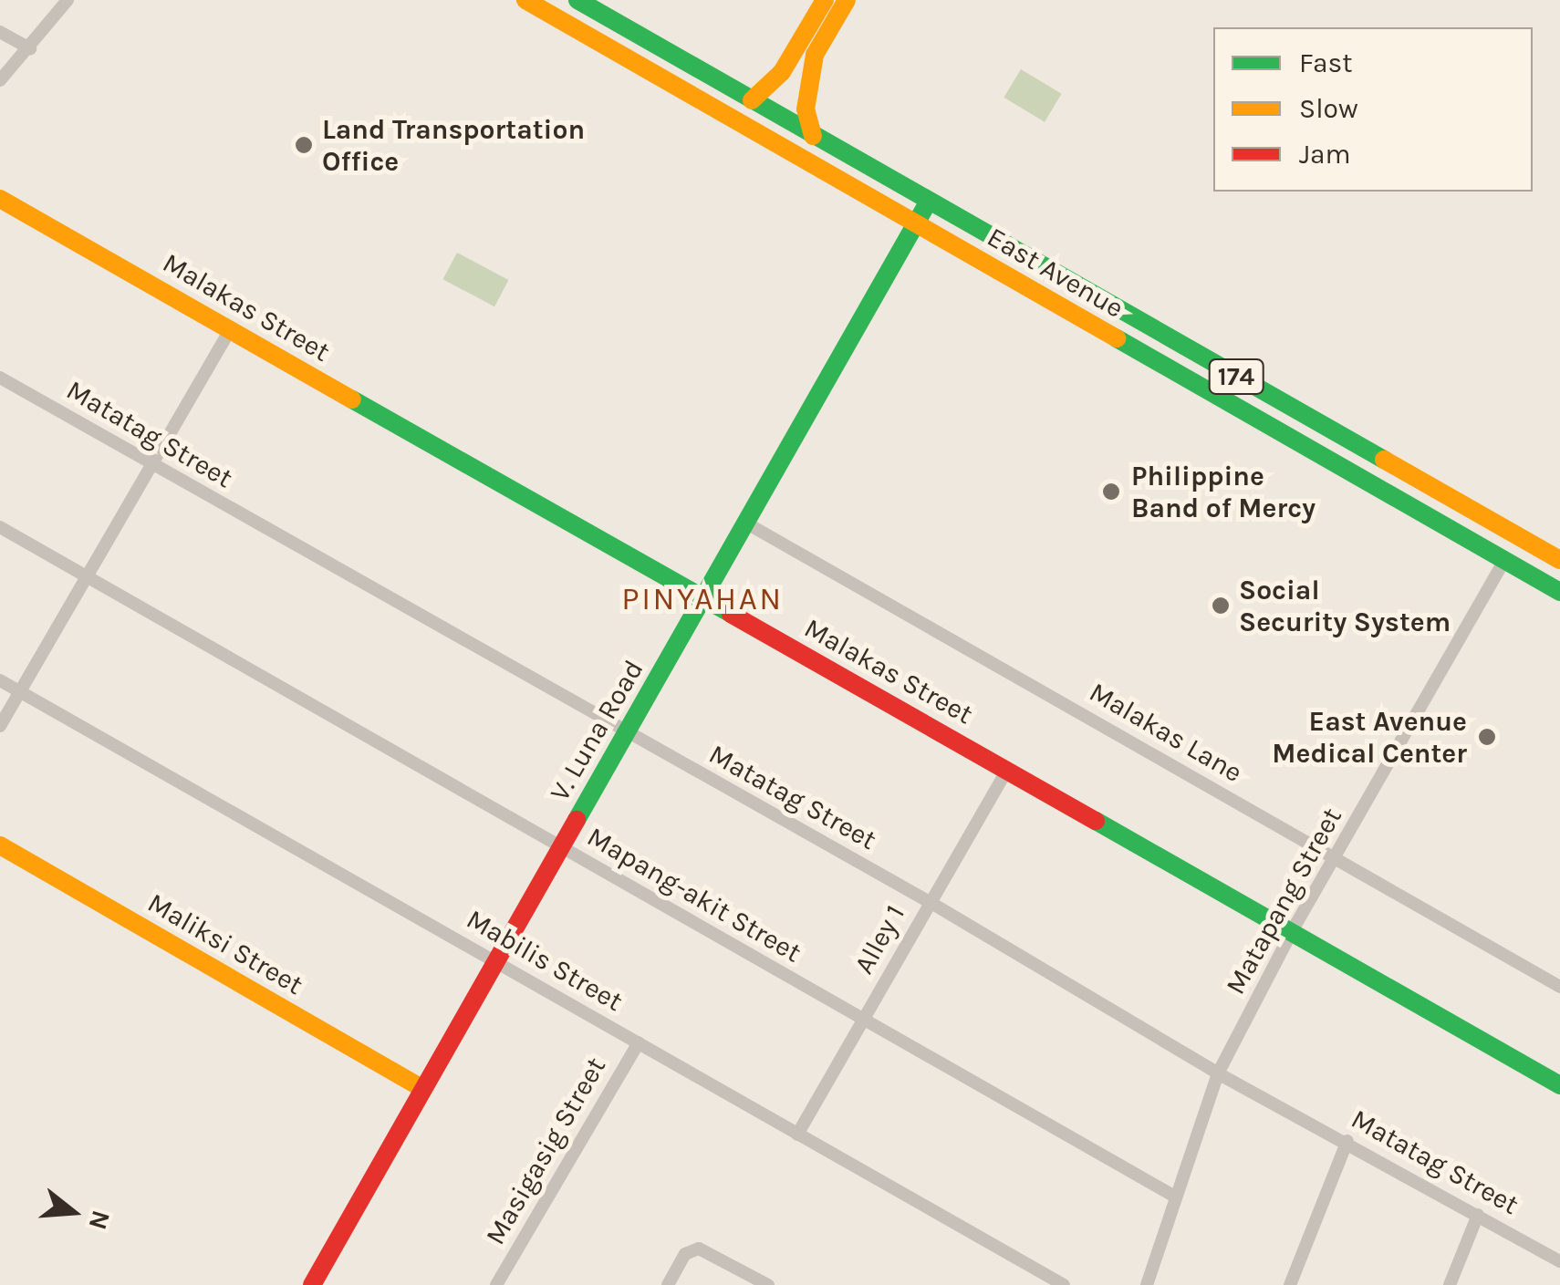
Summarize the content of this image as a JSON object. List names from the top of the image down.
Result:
{
  "streets": {
    "main road": [
      "East Avenue",
      "Malakas Street",
      "174",
      "V. Luna Road",
      "Maliksi Street"
    ],
    "street": [
      "Matatag Street",
      "Malakas Lane",
      "Mapang-akit Street",
      "Matapang Street",
      "Alley 1",
      "Mabilis Street",
      "Masigasig Street"
    ]
  },
  "crossings": [
    ["East Avenue", "V. Luna Road"],
    ["East Avenue", "Matapang Street"],
    ["Malakas Street", "V. Luna Road"],
    ["Malakas Street", "Matapang Street"],
    ["Malakas Street", "Alley 1"],
    ["Matatag Street", "V. Luna Road"],
    ["Matatag Street", "Matapang Street"],
    ["Matatag Street", "Alley 1"],
    ["V. Luna Road", "Malakas Lane"],
    ["V. Luna Road", "Mapang-akit Street"],
    ["V. Luna Road", "Maliksi Street"],
    ["V. Luna Road", "Mabilis Street"],
    ["Malakas Lane", "Matapang Street"],
    ["Mapang-akit Street", "Matapang Street"],
    ["Mapang-akit Street", "Alley 1"],
    ["Alley 1", "Mabilis Street"],
    ["Mabilis Street", "Masigasig Street"]
  ],
  "districts": ["PINYAHAN"],
  "places": [
    "Land Transportation Office",
    "Philippine Band of Mercy",
    "Social Security System",
    "East Avenue Medical Center"
  ],
  "legend": ["Fast", "Slow", "Jam"],
  "north": "right"
}
